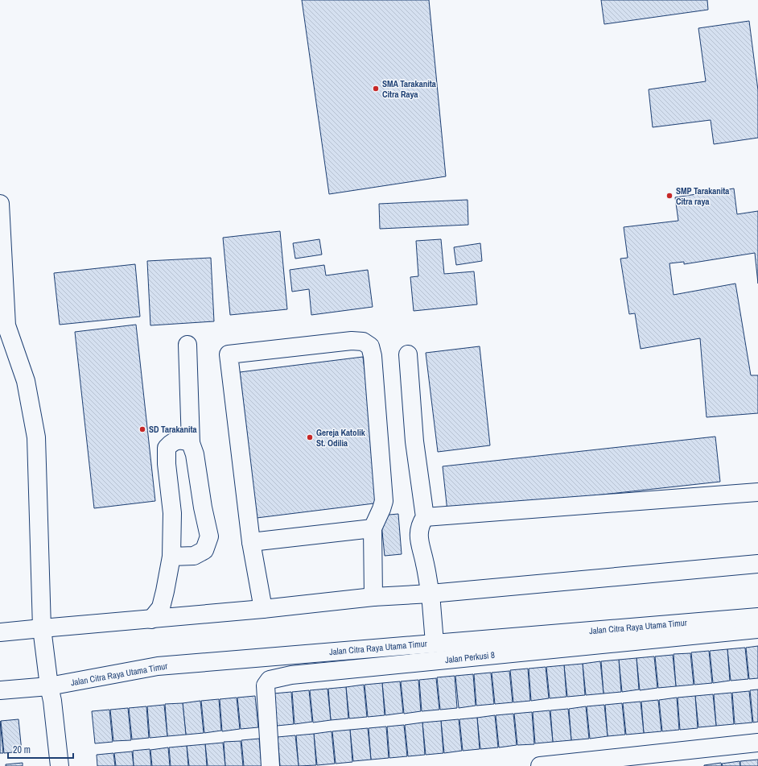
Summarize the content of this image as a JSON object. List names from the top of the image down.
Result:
{
  "streets": {
    "main road": ["Jalan Citra Raya Utama Timur", "Jalan Perkusi 8"]
  },
  "places": [
    "SMA Tarakanita Citra Raya",
    "SMP Tarakanita Citra raya",
    "SD Tarakanita",
    "Gereja Katolik St. Odilia"
  ],
  "scale_bar": "20 m"
}
